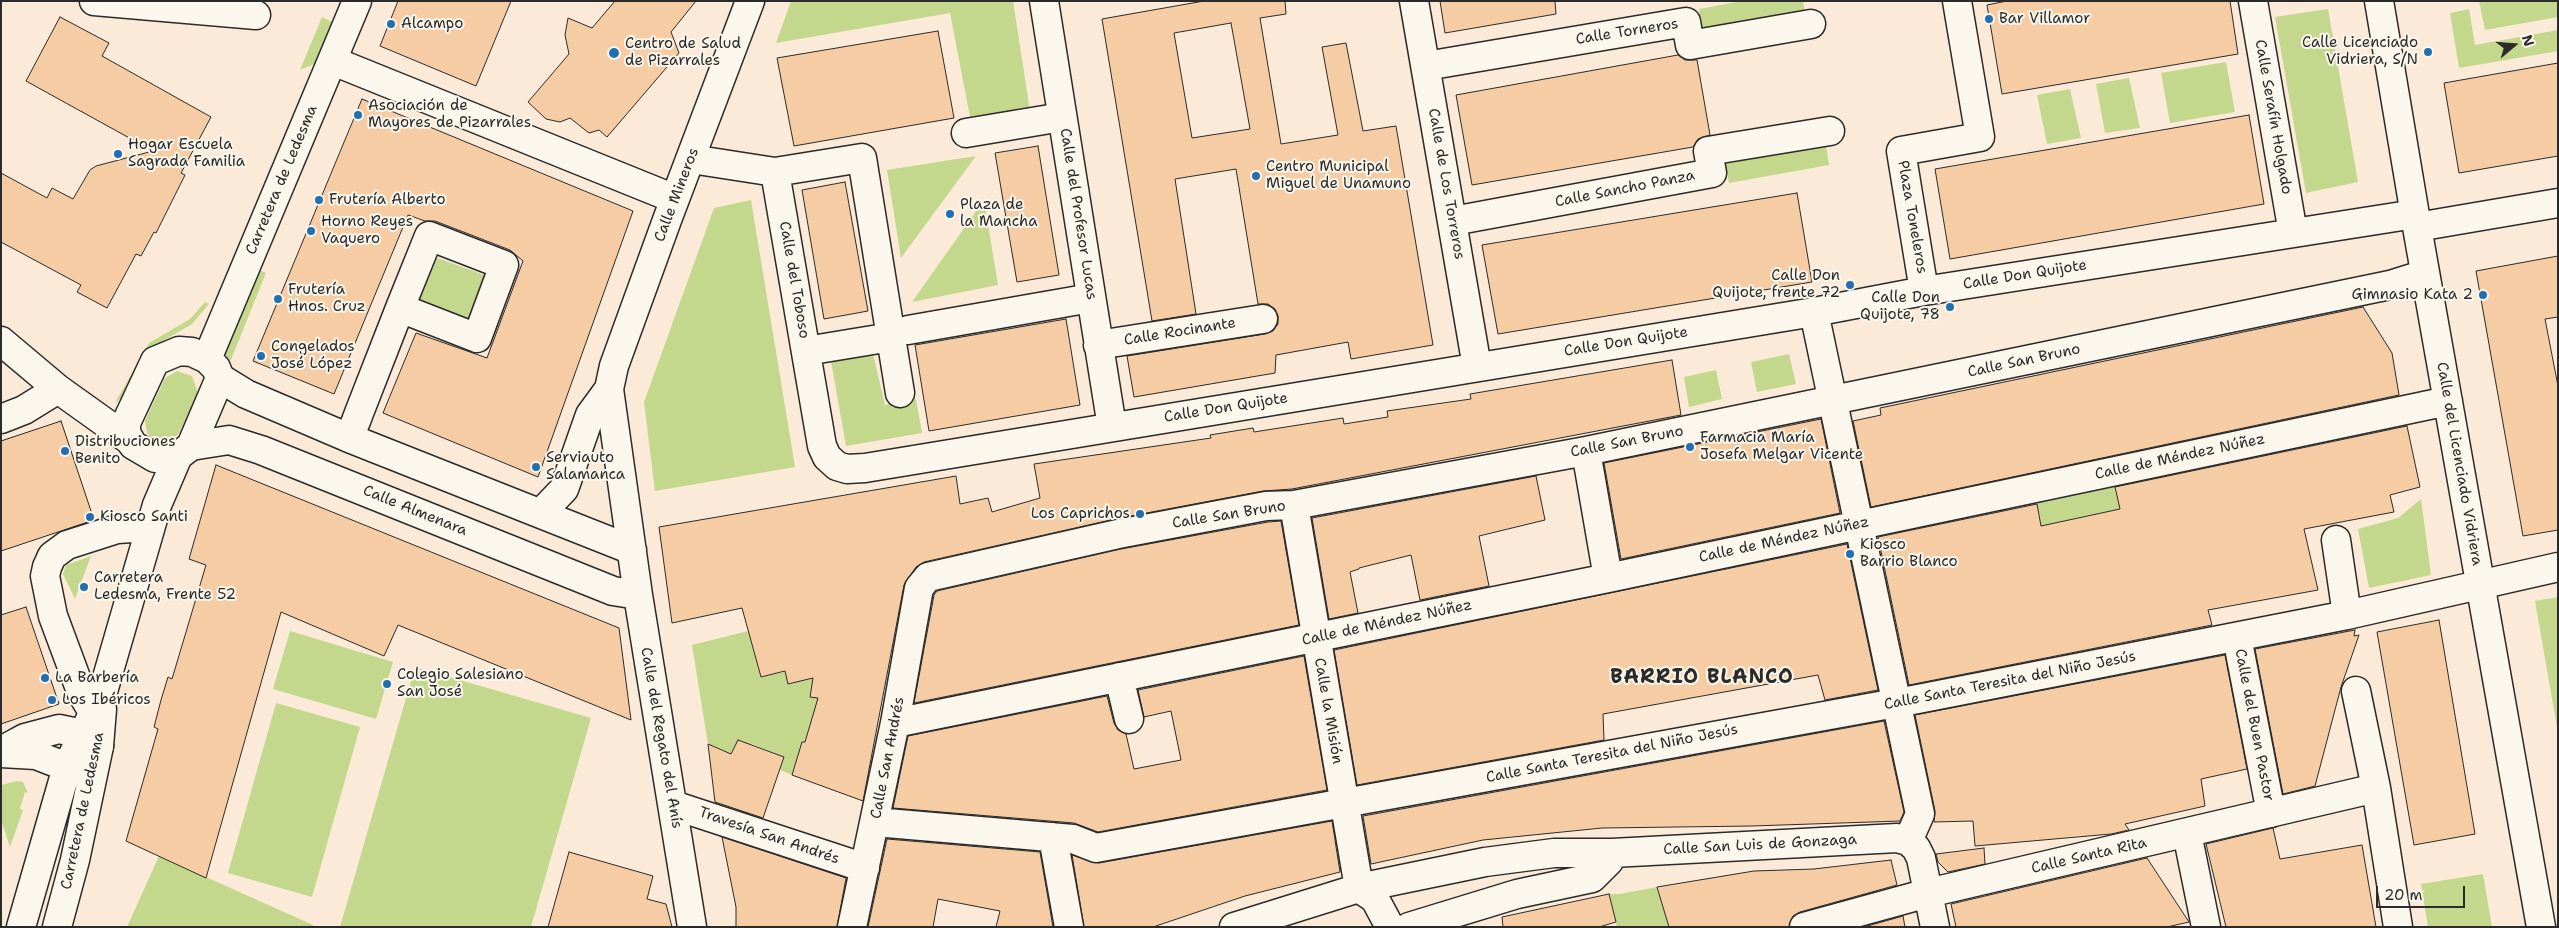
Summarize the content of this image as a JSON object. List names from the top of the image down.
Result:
{
  "streets": {
    "main road": [
      "Calle Torneros",
      "Calle Serafín Holgado",
      "Carretera de Ledesma",
      "Calle de Los Torreros",
      "Calle Sancho Panza",
      "Calle Mineros",
      "Calle del Profesor Lucas",
      "Plaza Toneleros",
      "Calle Don Quijote",
      "Calle del Toboso",
      "Calle Rocinante",
      "Calle San Bruno",
      "Calle de Méndez Núñez",
      "Calle del Licenciado Vidriera",
      "Calle Almenara",
      "Calle Santa Teresita del Niño Jesús",
      "Calle la Misión",
      "Calle del Buen Pastor",
      "Calle del Regato del Anís",
      "Calle San Andrés",
      "Travesía San Andrés",
      "Calle San Luis de Gonzaga",
      "Calle Santa Rita"
    ]
  },
  "crossings": [
    ["Calle Torneros", "Calle de Los Torreros"],
    ["Calle Serafín Holgado", "Calle Don Quijote"],
    ["Carretera de Ledesma", "Calle Almenara"],
    ["Calle de Los Torreros", "Calle Sancho Panza"],
    ["Calle de Los Torreros", "Calle Don Quijote"],
    ["Calle Mineros", "Calle del Regato del Anís"],
    ["Calle del Profesor Lucas", "Calle Don Quijote"],
    ["Calle del Profesor Lucas", "Calle Rocinante"],
    ["Plaza Toneleros", "Calle Don Quijote"],
    ["Calle Don Quijote", "Calle del Toboso"],
    ["Calle Don Quijote", "Calle del Licenciado Vidriera"],
    ["Calle San Bruno", "Calle del Licenciado Vidriera"],
    ["Calle San Bruno", "Calle la Misión"],
    ["Calle San Bruno", "Calle San Andrés"],
    ["Calle de Méndez Núñez", "Calle del Licenciado Vidriera"],
    ["Calle de Méndez Núñez", "Calle la Misión"],
    ["Calle de Méndez Núñez", "Calle San Andrés"],
    ["Calle del Licenciado Vidriera", "Calle Santa Teresita del Niño Jesús"],
    ["Calle Almenara", "Calle del Regato del Anís"],
    ["Calle Santa Teresita del Niño Jesús", "Calle la Misión"],
    ["Calle Santa Teresita del Niño Jesús", "Calle del Buen Pastor"],
    ["Calle Santa Teresita del Niño Jesús", "Calle San Andrés"],
    ["Calle la Misión", "Calle San Luis de Gonzaga"],
    ["Calle del Buen Pastor", "Calle Santa Rita"],
    ["Calle del Regato del Anís", "Travesía San Andrés"],
    ["Calle San Andrés", "Travesía San Andrés"]
  ],
  "districts": ["BARRIO BLANCO"],
  "places": [
    "Bar Villamor",
    "Alcampo",
    "Calle Licenciado Vidriera, S/N",
    "Centro de Salud de Pizarrales",
    "Asociación de Mayores de Pizarrales",
    "Hogar Escuela Sagrada Familia",
    "Centro Municipal Miguel de Unamuno",
    "Frutería Alberto",
    "Plaza de la Mancha",
    "Horno Reyes Vaquero",
    "Calle Don Quijote, frente 72",
    "Gimnasio Kata 2",
    "Frutería Hnos. Cruz",
    "Calle Don Quijote, 78",
    "Congelados José López",
    "Farmacia María Josefa Melgar Vicente",
    "Distribuciones Benito",
    "Serviauto Salamanca",
    "Los Caprichos",
    "Kiosco Santi",
    "Kiosco Barrio Blanco",
    "Carretera Ledesma, Frente 52",
    "La Barbería",
    "Colegio Salesiano San José",
    "Los Ibéricos"
  ],
  "scale_bar": "20 m",
  "north": "right"
}
